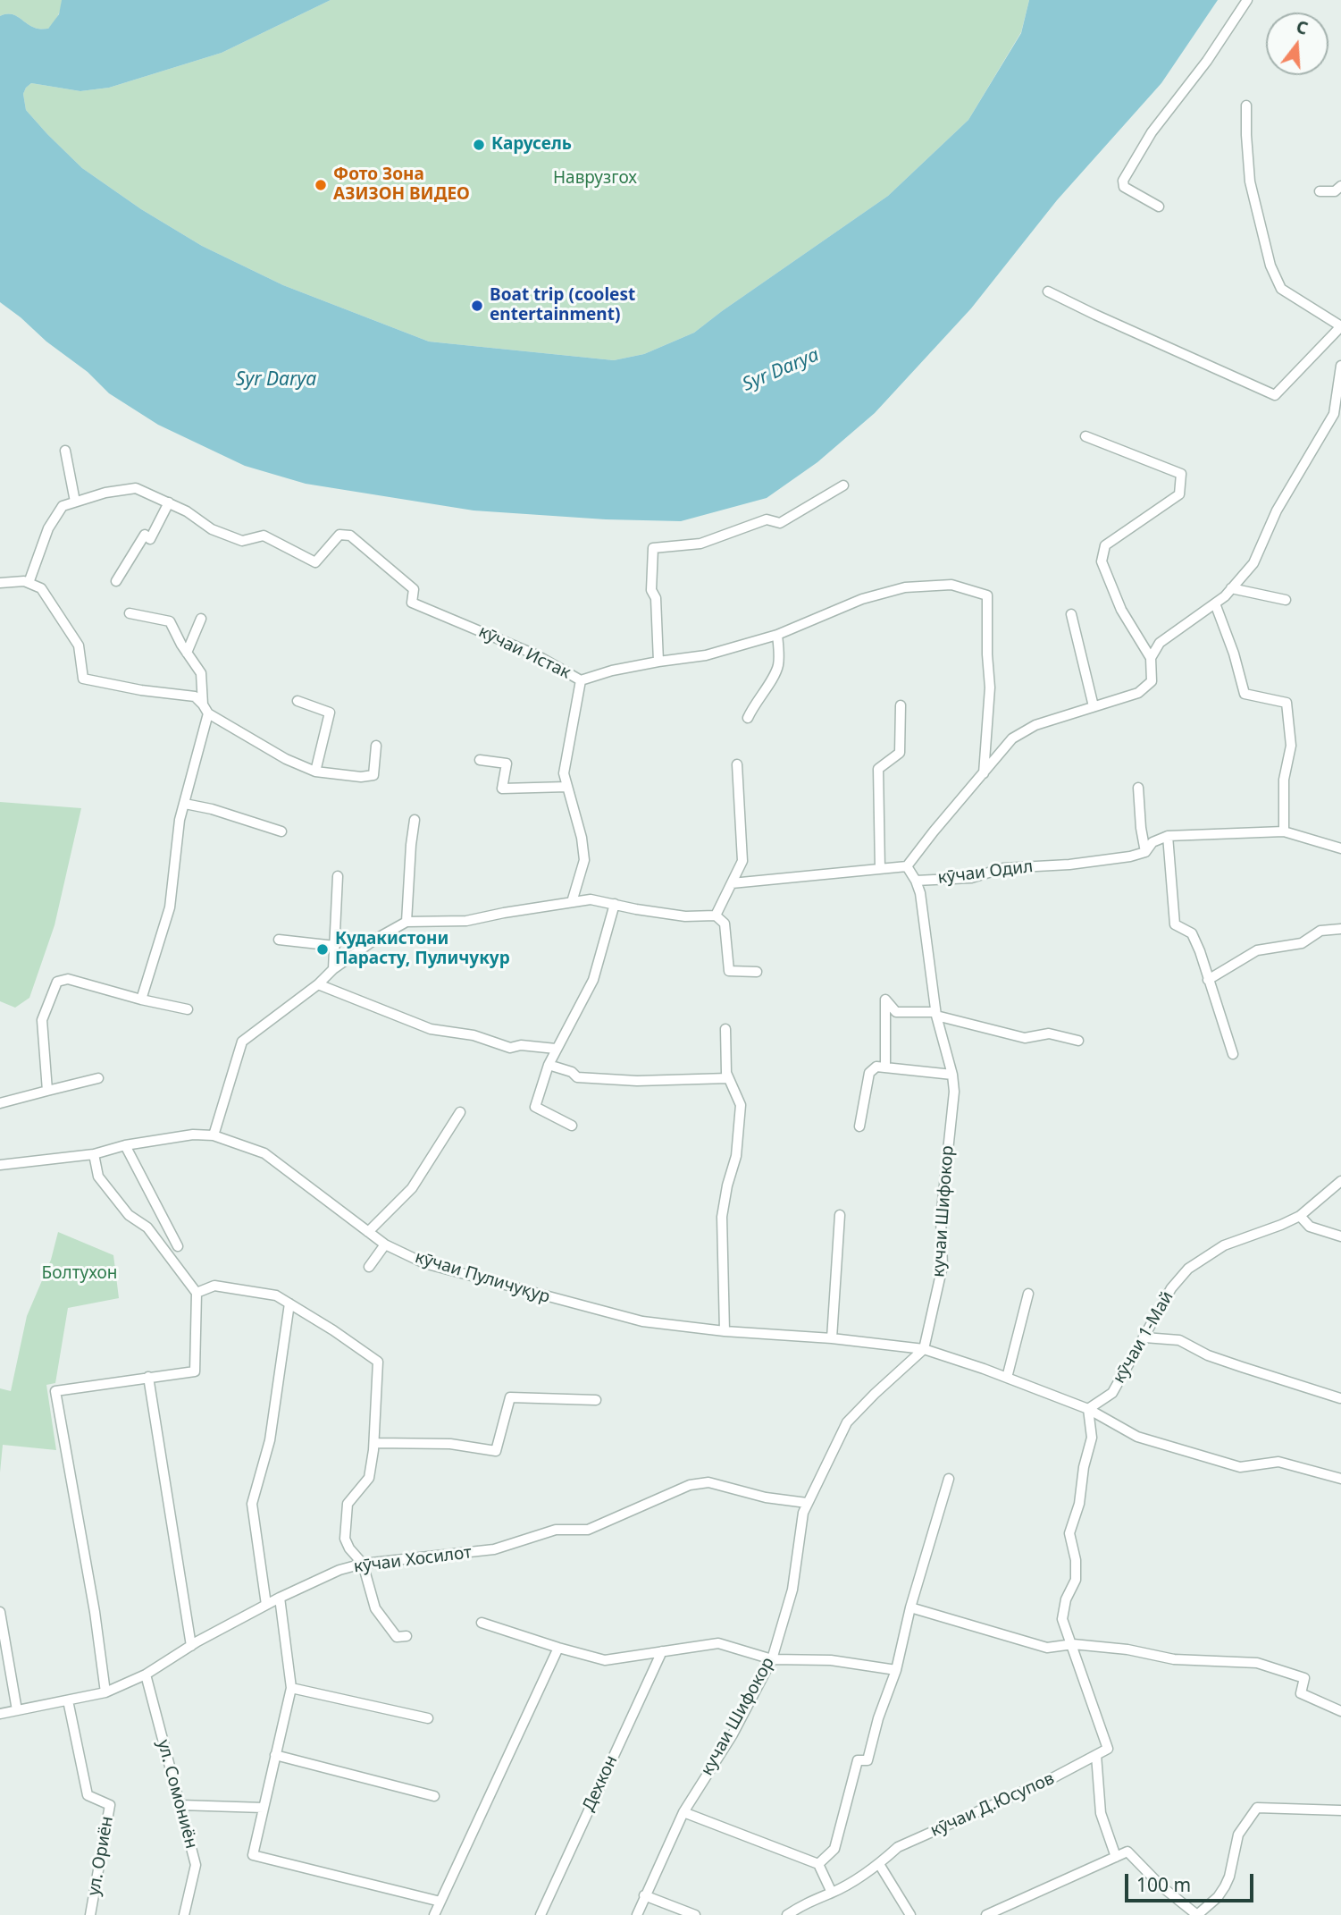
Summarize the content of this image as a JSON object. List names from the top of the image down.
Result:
{
  "streets": {
    "street": [
      "кӯчаи Истак",
      "кӯчаи Одил",
      "кучаи Шифокор",
      "кӯчаи Пуличуқур",
      "кӯчаи 1-Май",
      "кӯчаи Хосилот",
      "Дехкон",
      "ул. Сомониён",
      "кӯчаи Д.Юсупов",
      "ул. Ориён"
    ]
  },
  "crossings": [
    ["кӯчаи Истак", "кӯчаи Одил"],
    ["кӯчаи Одил", "кучаи Шифокор"],
    ["кучаи Шифокор", "кӯчаи Пуличуқур"],
    ["кучаи Шифокор", "кӯчаи Хосилот"],
    ["кӯчаи Пуличуқур", "кӯчаи 1-Май"],
    ["кӯчаи Хосилот", "ул. Сомониён"],
    ["кӯчаи Хосилот", "ул. Ориён"]
  ],
  "water": ["Syr Darya"],
  "parks": ["Наврузгох", "Болтухон"],
  "places": [
    "Карусель",
    "Фото Зона АЗИЗОН ВИДЕО",
    "Boat trip (coolest entertainment)",
    "Кудакистони Парасту, Пуличукур"
  ],
  "scale_bar": "100 m",
  "north": "top"
}
